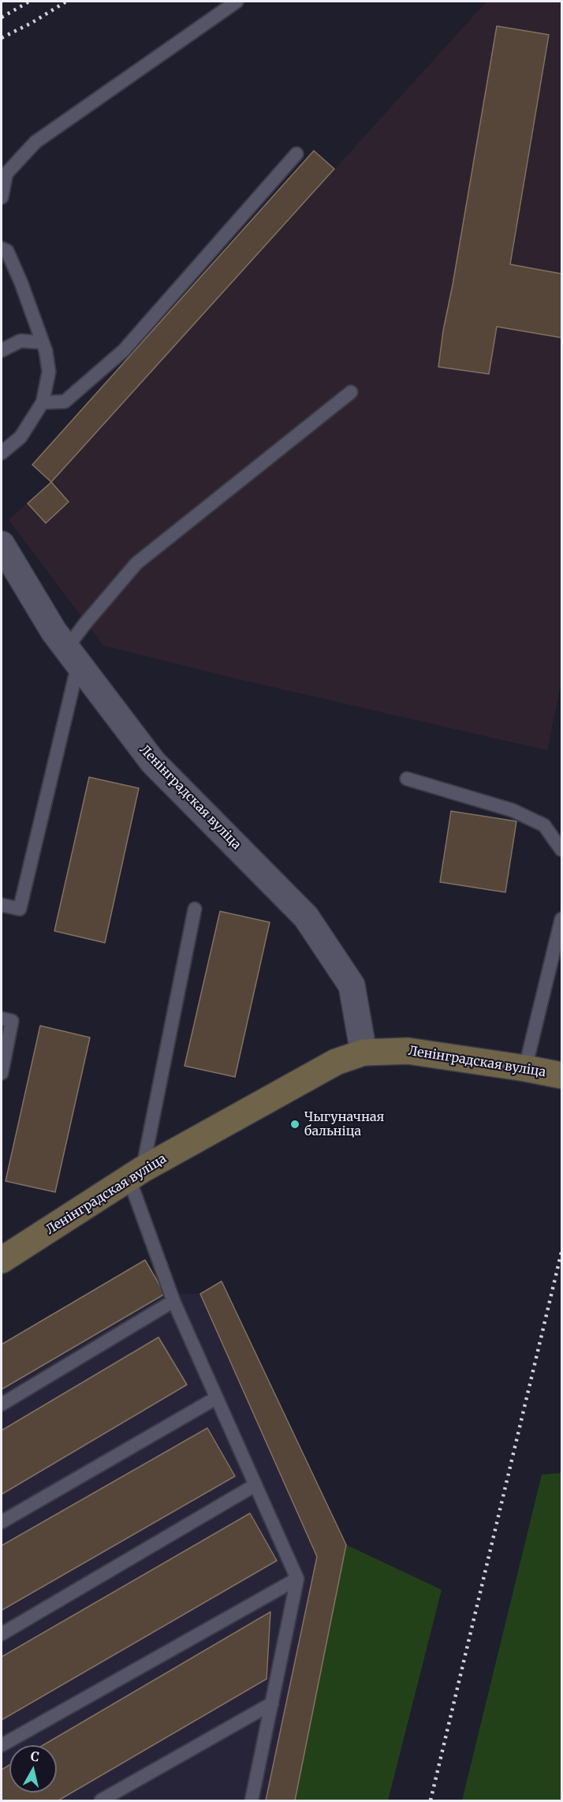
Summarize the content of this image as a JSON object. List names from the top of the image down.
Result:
{
  "streets": {
    "street": ["Ленінградская вуліца"]
  },
  "places": ["Чыгуначная бальніца"],
  "north": "top"
}
